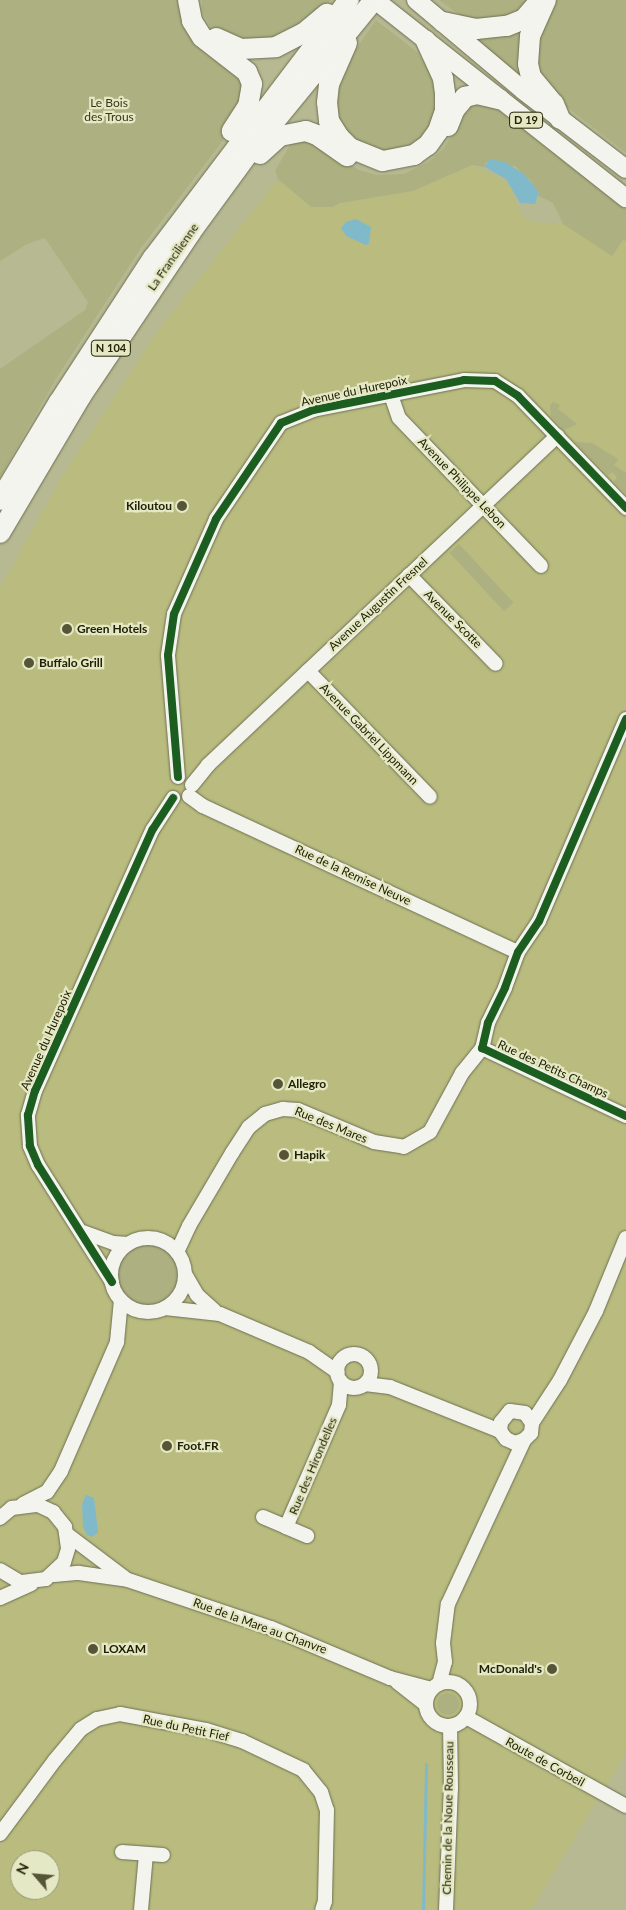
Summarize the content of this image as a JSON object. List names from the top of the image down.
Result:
{
  "streets": {
    "highway": ["La Francilienne", "N 104"],
    "main road": ["D 19"],
    "street": [
      "Avenue du Hurepoix",
      "Avenue Philippe Lebon",
      "Avenue Augustin Fresnel",
      "Avenue Scotte",
      "Avenue Gabriel Lippmann",
      "Rue de la Remise Neuve",
      "Rue des Petits Champs",
      "Rue des Mares",
      "Rue des Hirondelles",
      "Rue de la Mare au Chanvre",
      "Rue du Petit Fief",
      "Route de Corbeil",
      "Chemin de la Noue Rousseau"
    ]
  },
  "crossings": [
    ["D 19", "La Francilienne"],
    ["Avenue du Hurepoix", "Avenue Philippe Lebon"],
    ["Avenue du Hurepoix", "Avenue Augustin Fresnel"],
    ["Avenue du Hurepoix", "Rue de la Remise Neuve"],
    ["Avenue du Hurepoix", "Rue des Mares"],
    ["Avenue Philippe Lebon", "Avenue Augustin Fresnel"],
    ["Avenue Augustin Fresnel", "Avenue Scotte"],
    ["Avenue Augustin Fresnel", "Avenue Gabriel Lippmann"],
    ["Avenue Augustin Fresnel", "Rue de la Remise Neuve"],
    ["Rue de la Remise Neuve", "Rue des Petits Champs"],
    ["Rue des Petits Champs", "Rue des Mares"],
    ["Rue de la Mare au Chanvre", "Route de Corbeil"],
    ["Rue de la Mare au Chanvre", "Chemin de la Noue Rousseau"],
    ["Route de Corbeil", "Chemin de la Noue Rousseau"]
  ],
  "parks": ["Le Bois des Trous"],
  "places": [
    "Kiloutou",
    "Green Hotels",
    "Buffalo Grill",
    "Allegro",
    "Hapik",
    "Foot.FR",
    "LOXAM",
    "McDonald's"
  ],
  "north": "top left"
}
